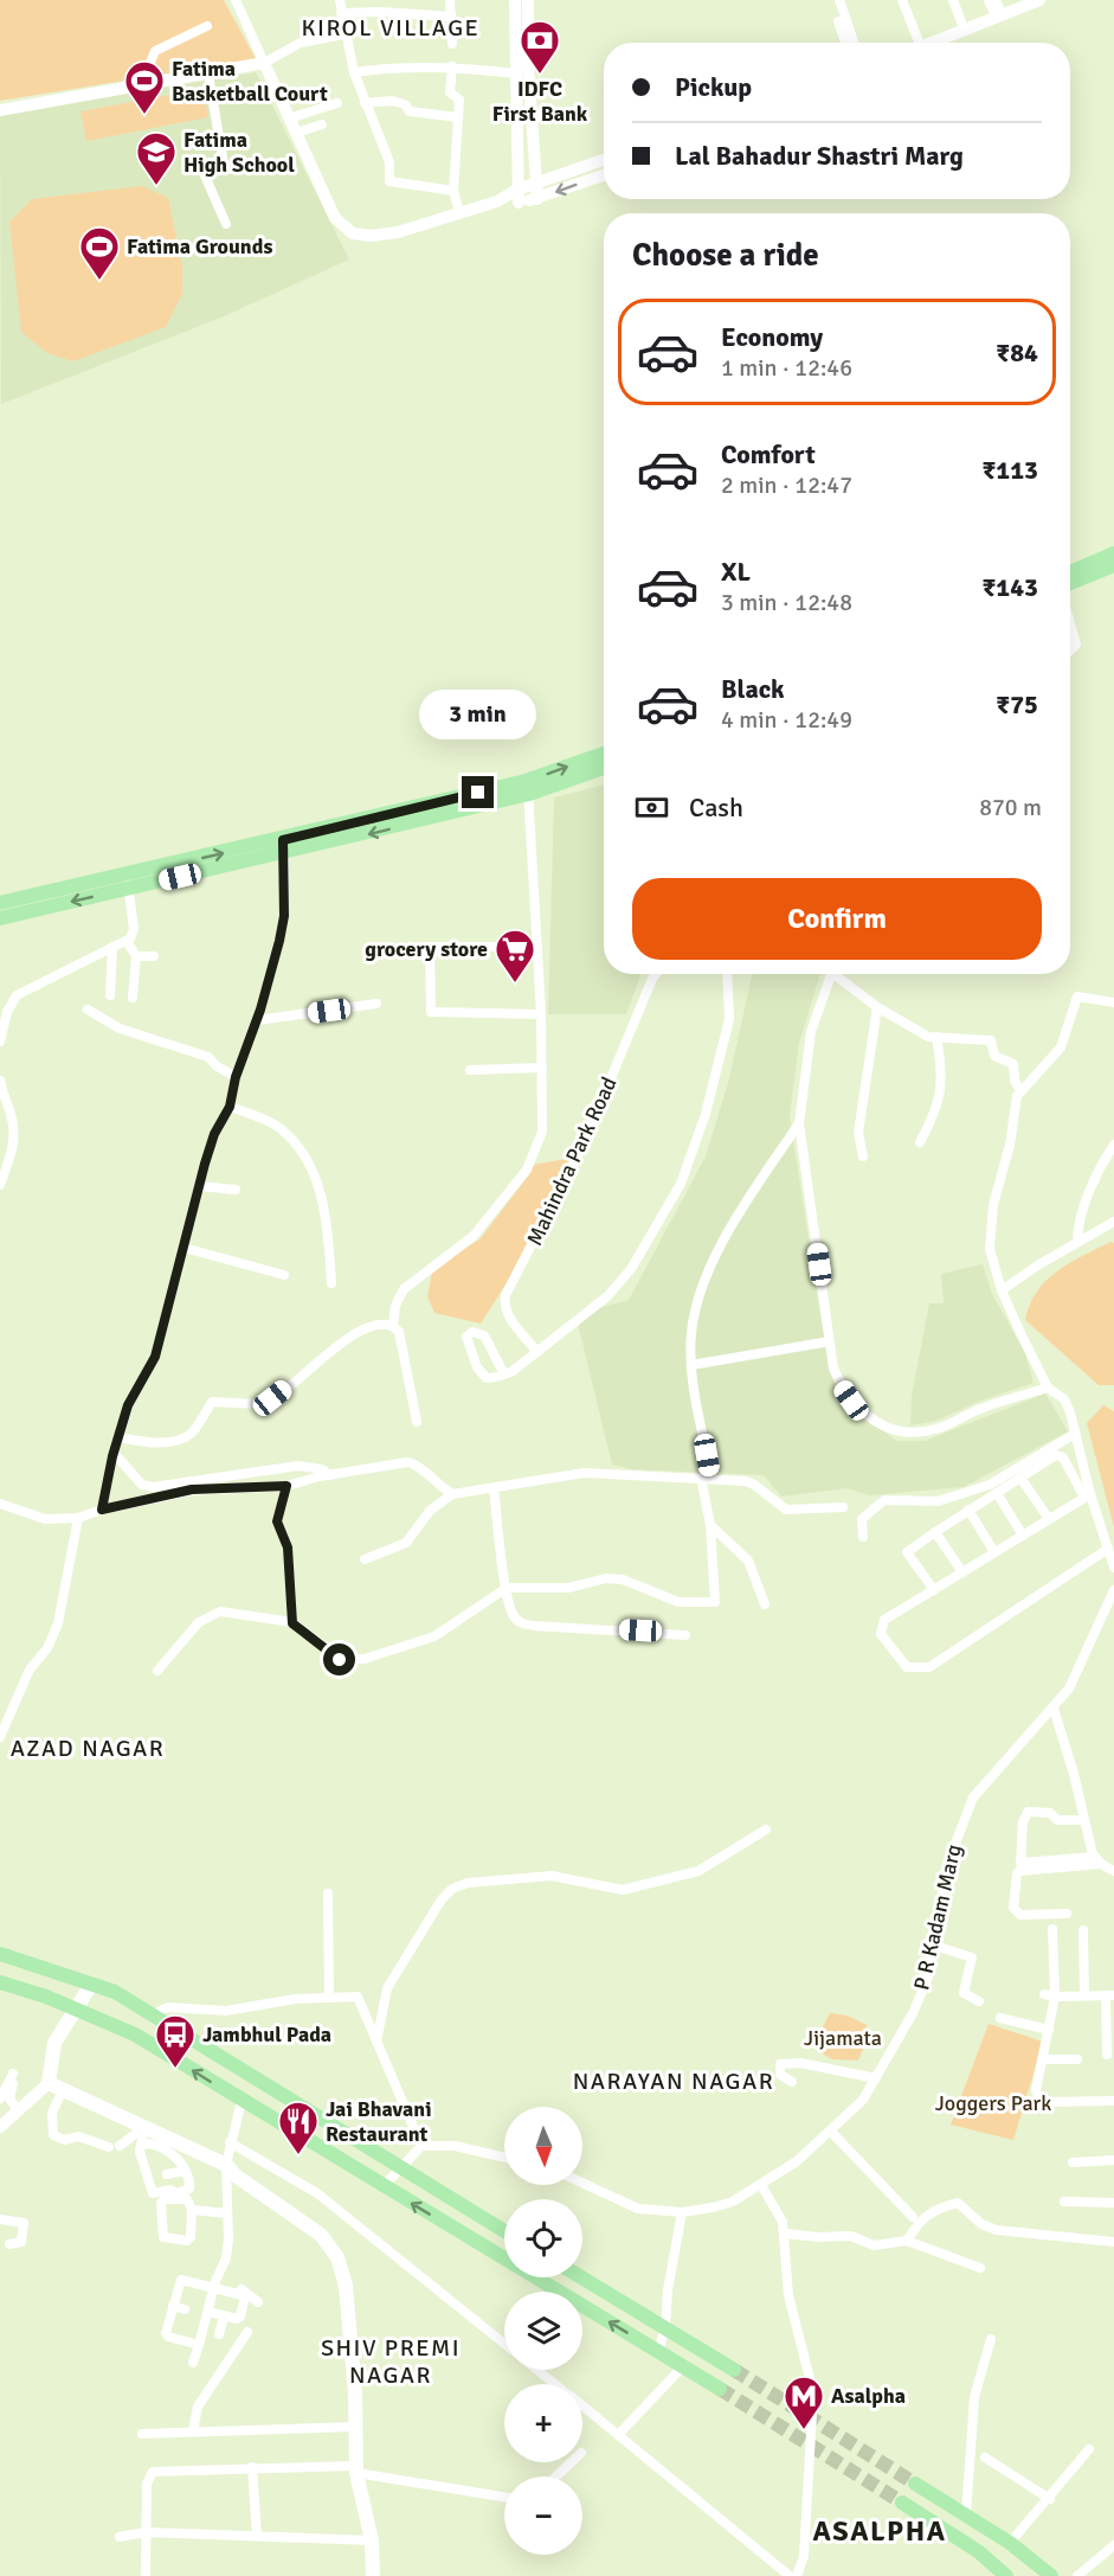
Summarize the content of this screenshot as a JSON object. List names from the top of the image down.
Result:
{
  "streets": {
    "street": ["Mahindra Park Road", "P R Kadam Marg"]
  },
  "districts": [
    "KIROL VILLAGE",
    "AZAD NAGAR",
    "NARAYAN NAGAR",
    "SHIV PREMI NAGAR",
    "ASALPHA"
  ],
  "parks": ["Jijamata", "Joggers Park"],
  "places": {
    "bank": ["IDFC First Bank"],
    "sports": ["Fatima Basketball Court", "Fatima Grounds"],
    "school or university": ["Fatima High School"],
    "supermarket": ["grocery store"],
    "bus stop": ["Jambhul Pada"],
    "restaurant": ["Jai Bhavani Restaurant"],
    "metro station": ["Asalpha"]
  },
  "north": "bottom",
  "page": {
    "banner": ["Pickup", "Lal Bahadur Shastri Marg"],
    "heading": "Choose a ride",
    "list": [
      {
        "name": "Economy",
        "note": "1 min · 12:46",
        "value": "₹84"
      },
      {
        "name": "Comfort",
        "note": "2 min · 12:47",
        "value": "₹113"
      },
      {
        "name": "XL",
        "note": "3 min · 12:48",
        "value": "₹143"
      },
      {
        "name": "Black",
        "note": "4 min · 12:49",
        "value": "₹75"
      }
    ],
    "bubble": "3 min",
    "pay": ["Cash", "870 m"],
    "buttons": "Confirm",
    "map_buttons": ["+", "−"]
  }
}
